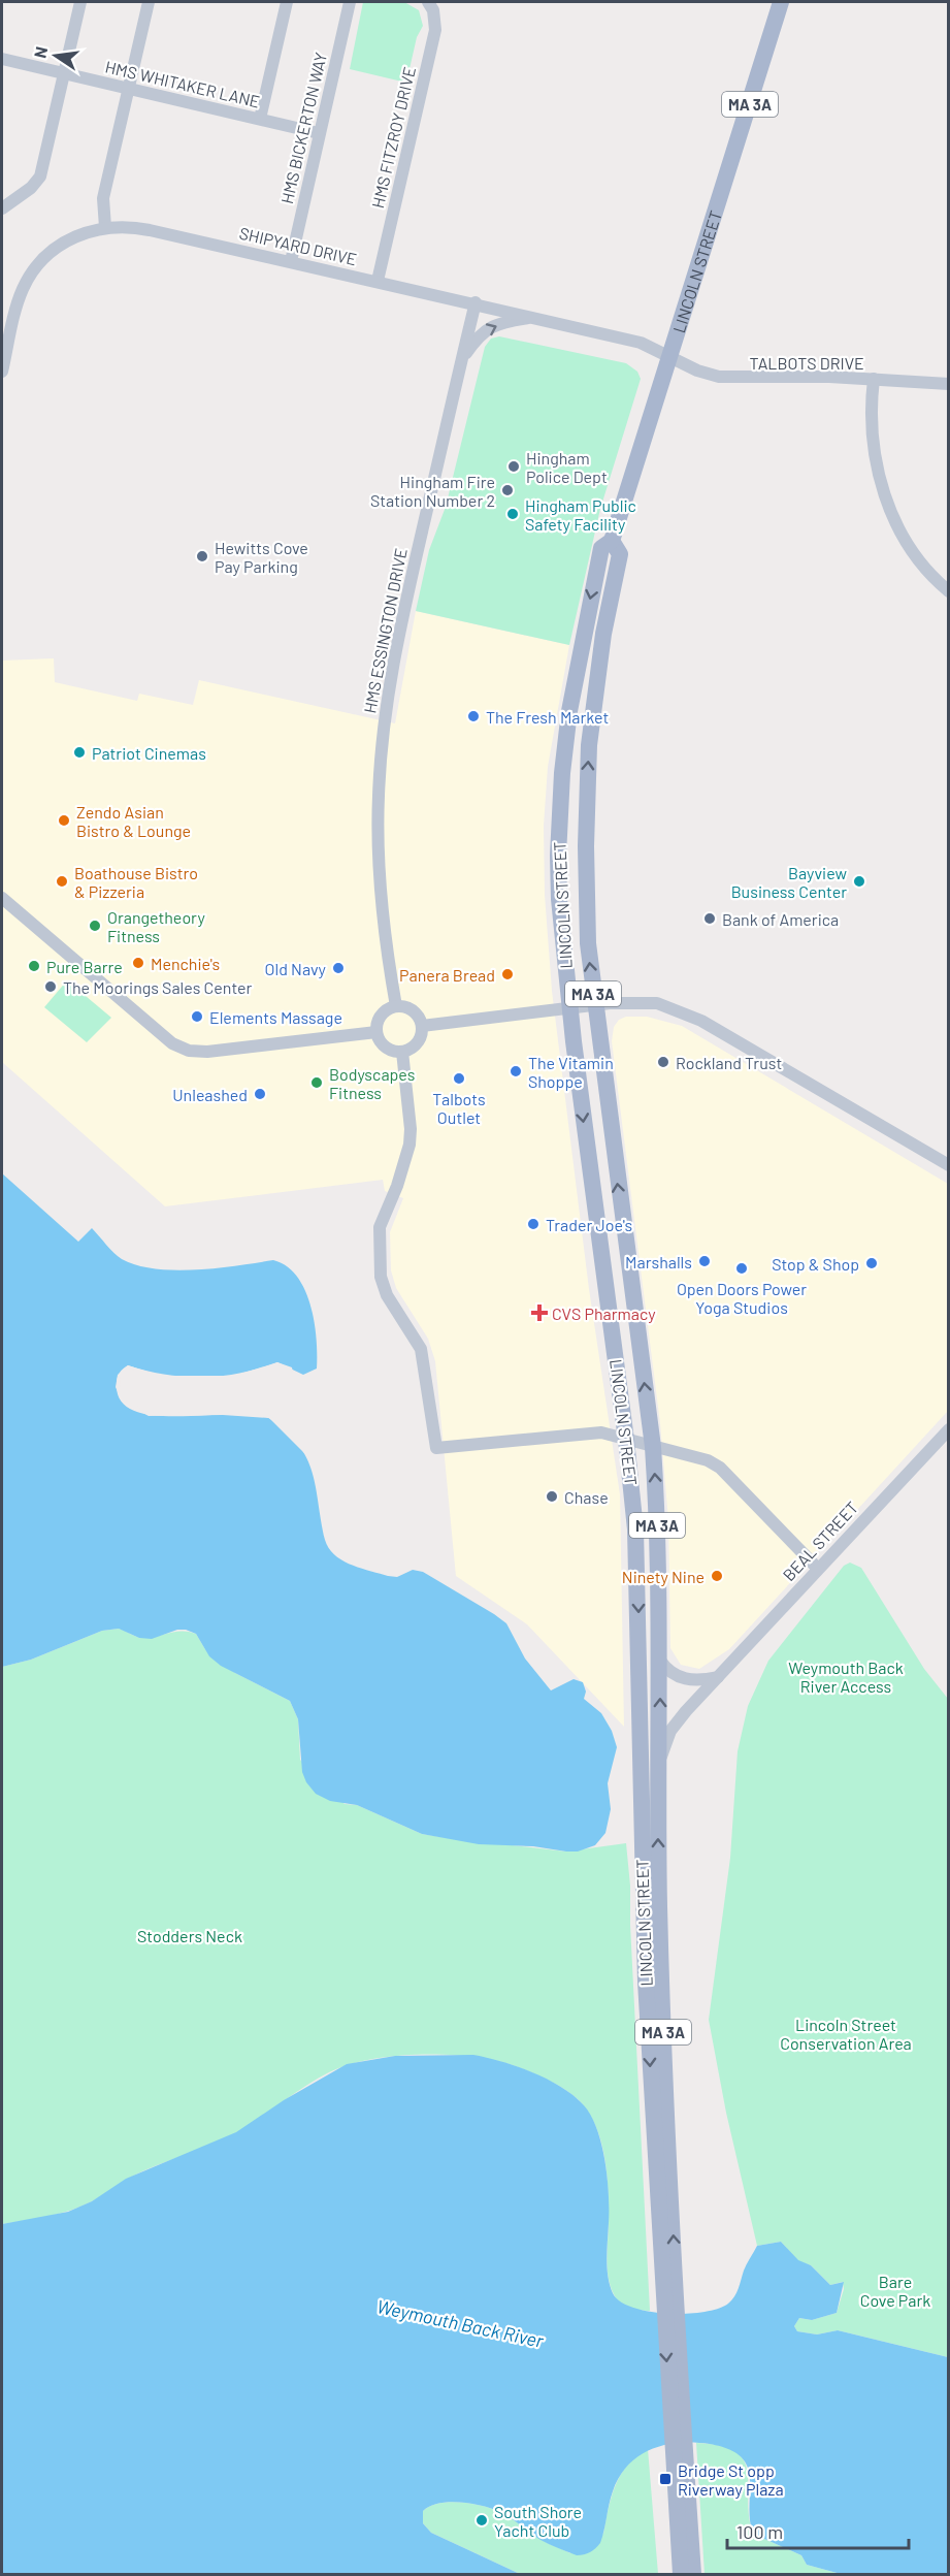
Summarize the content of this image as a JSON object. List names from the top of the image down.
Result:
{
  "streets": {
    "main road": ["MA 3A", "LINCOLN STREET"],
    "street": [
      "HMS WHITAKER LANE",
      "HMS BICKERTON WAY",
      "HMS FITZROY DRIVE",
      "SHIPYARD DRIVE",
      "TALBOTS DRIVE",
      "HMS ESSINGTON DRIVE",
      "BEAL STREET"
    ]
  },
  "crossings": [
    ["HMS WHITAKER LANE", "HMS BICKERTON WAY"],
    ["MA 3A", "LINCOLN STREET"],
    ["HMS BICKERTON WAY", "SHIPYARD DRIVE"],
    ["HMS FITZROY DRIVE", "SHIPYARD DRIVE"],
    ["SHIPYARD DRIVE", "LINCOLN STREET"],
    ["SHIPYARD DRIVE", "TALBOTS DRIVE"],
    ["SHIPYARD DRIVE", "HMS ESSINGTON DRIVE"],
    ["LINCOLN STREET", "TALBOTS DRIVE"],
    ["LINCOLN STREET", "BEAL STREET"]
  ],
  "water": ["Weymouth Back River"],
  "parks": [
    "Weymouth Back River Access",
    "Stodders Neck",
    "Lincoln Street Conservation Area",
    "Bare Cove Park"
  ],
  "places": {
    "other": [
      "Hingham Police Dept",
      "Hingham Fire Station Number 2",
      "Hingham Public Safety Facility",
      "Hewitts Cove Pay Parking",
      "The Fresh Market",
      "Patriot Cinemas",
      "Zendo Asian Bistro & Lounge",
      "Boathouse Bistro & Pizzeria",
      "Bayview Business Center",
      "Bank of America",
      "Orangetheory Fitness",
      "Menchie's",
      "Pure Barre",
      "Old Navy",
      "Panera Bread",
      "The Moorings Sales Center",
      "Elements Massage",
      "Rockland Trust",
      "The Vitamin Shoppe",
      "Talbots Outlet",
      "Bodyscapes Fitness",
      "Unleashed",
      "Trader Joe's",
      "Marshalls",
      "Stop & Shop",
      "Open Doors Power Yoga Studios",
      "Chase",
      "Ninety Nine",
      "South Shore Yacht Club"
    ],
    "health": ["CVS Pharmacy"],
    "transit": ["Bridge St opp Riverway Plaza"]
  },
  "scale_bar": "100 m",
  "north": "left"
}
